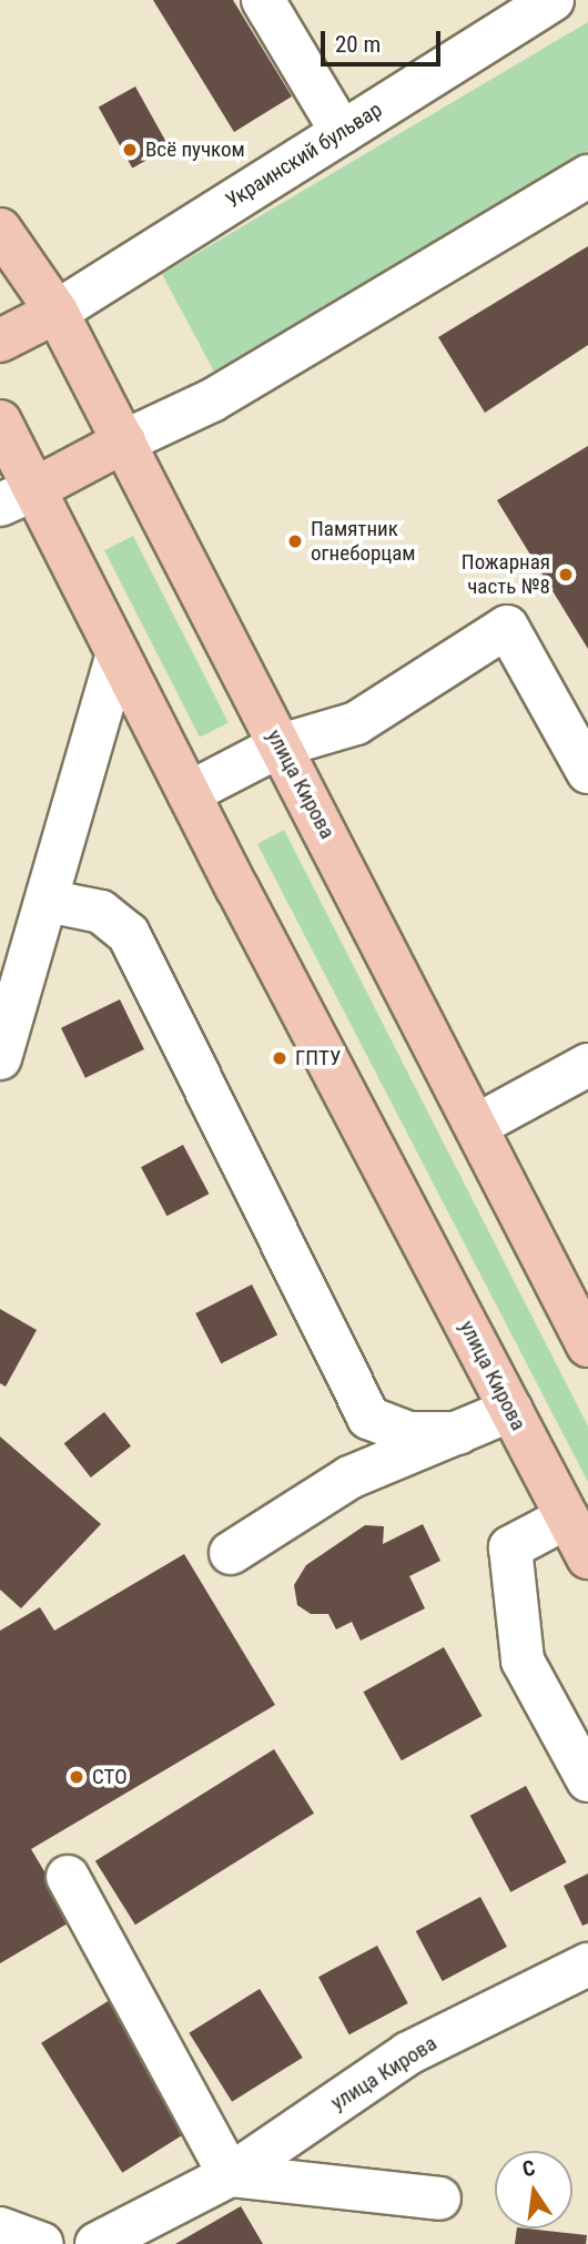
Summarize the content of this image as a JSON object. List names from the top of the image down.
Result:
{
  "streets": {
    "main road": ["улица Кирова"],
    "street": ["Украинский бульвар"]
  },
  "crossings": [
    ["Украинский бульвар", "улица Кирова"]
  ],
  "places": [
    "Всё пучком",
    "Памятник огнеборцам",
    "Пожарная часть №8",
    "ГПТУ",
    "СТО"
  ],
  "scale_bar": "20 m",
  "north": "top"
}
